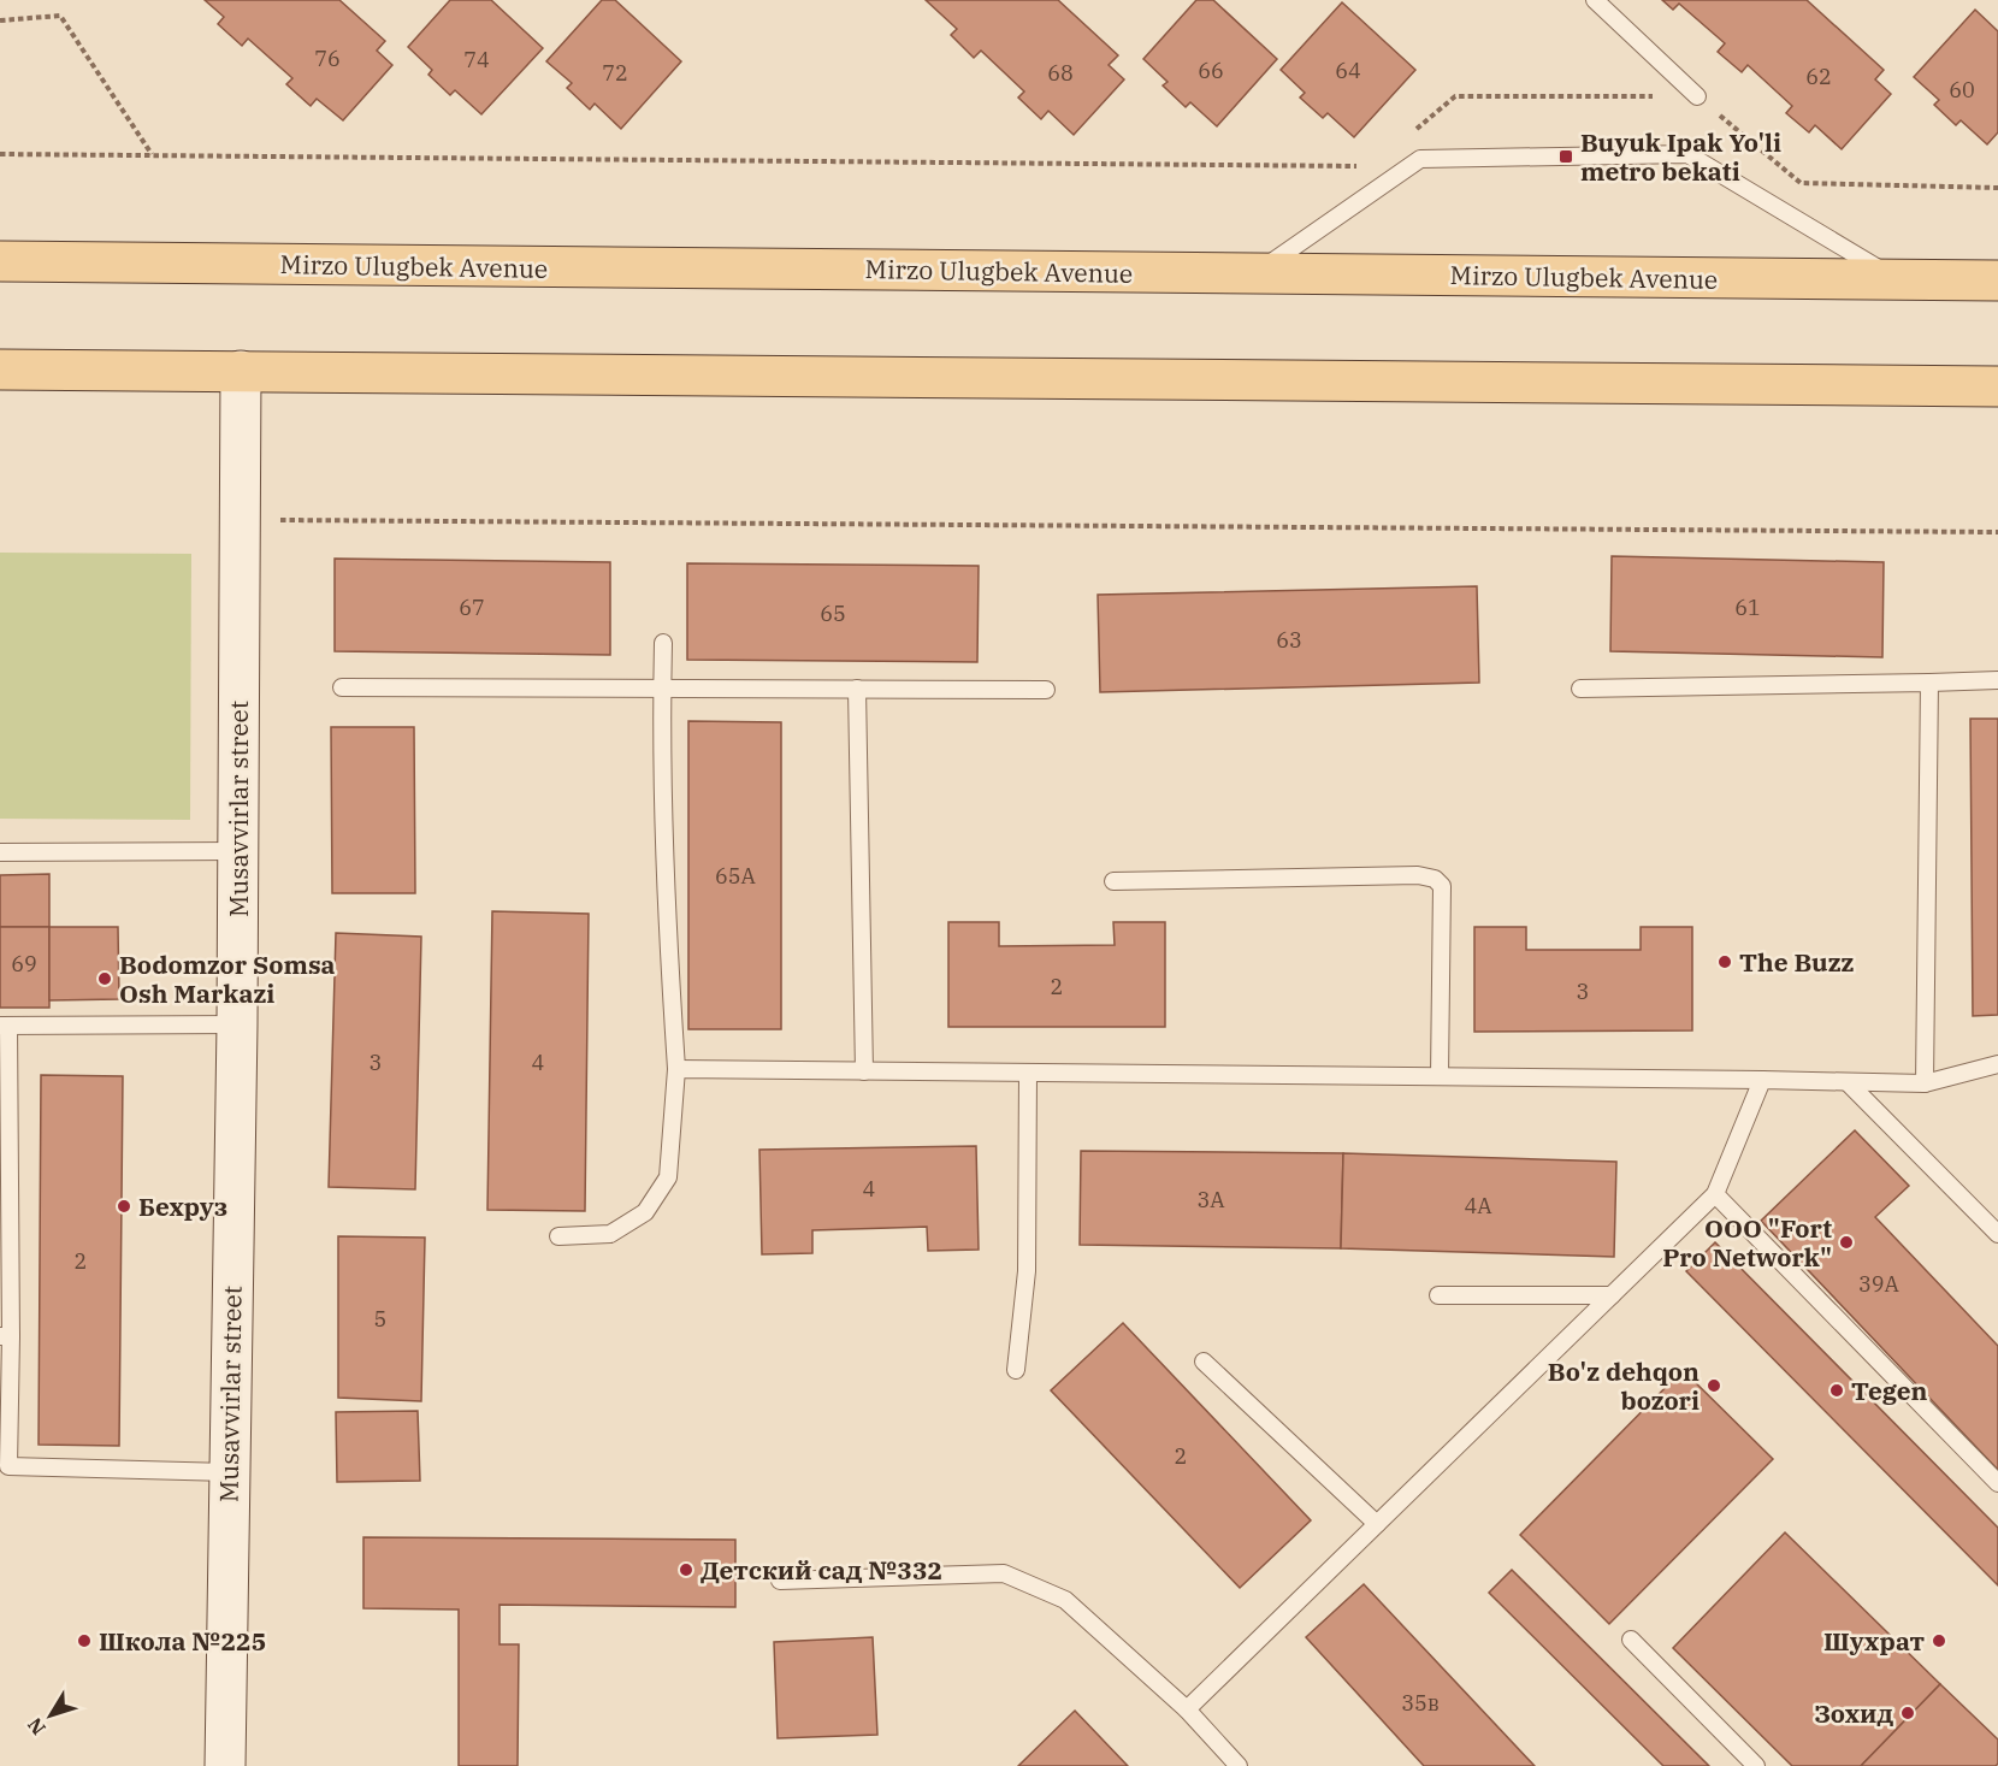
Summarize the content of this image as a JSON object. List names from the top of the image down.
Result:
{
  "streets": {
    "main road": ["Mirzo Ulugbek Avenue"],
    "street": ["Musavvirlar street"]
  },
  "places": {
    "transit": ["Buyuk Ipak Yo'li metro bekati"],
    "other": [
      "The Buzz",
      "Bodomzor Somsa Osh Markazi",
      "Бехруз",
      "ООО \"Fort Pro Network\"",
      "Bo'z dehqon bozori",
      "Tegen",
      "Детский сад №332",
      "Школа №225",
      "Шухрат",
      "Зохид"
    ]
  },
  "house_numbers": [
    "76",
    "74",
    "66",
    "64",
    "72",
    "68",
    "62",
    "60",
    "67",
    "61",
    "65",
    "63",
    "65А",
    "69",
    "2",
    "3",
    "3",
    "4",
    "4",
    "3А",
    "4А",
    "2",
    "39A",
    "5",
    "2",
    "35в"
  ],
  "north": "bottom left"
}
